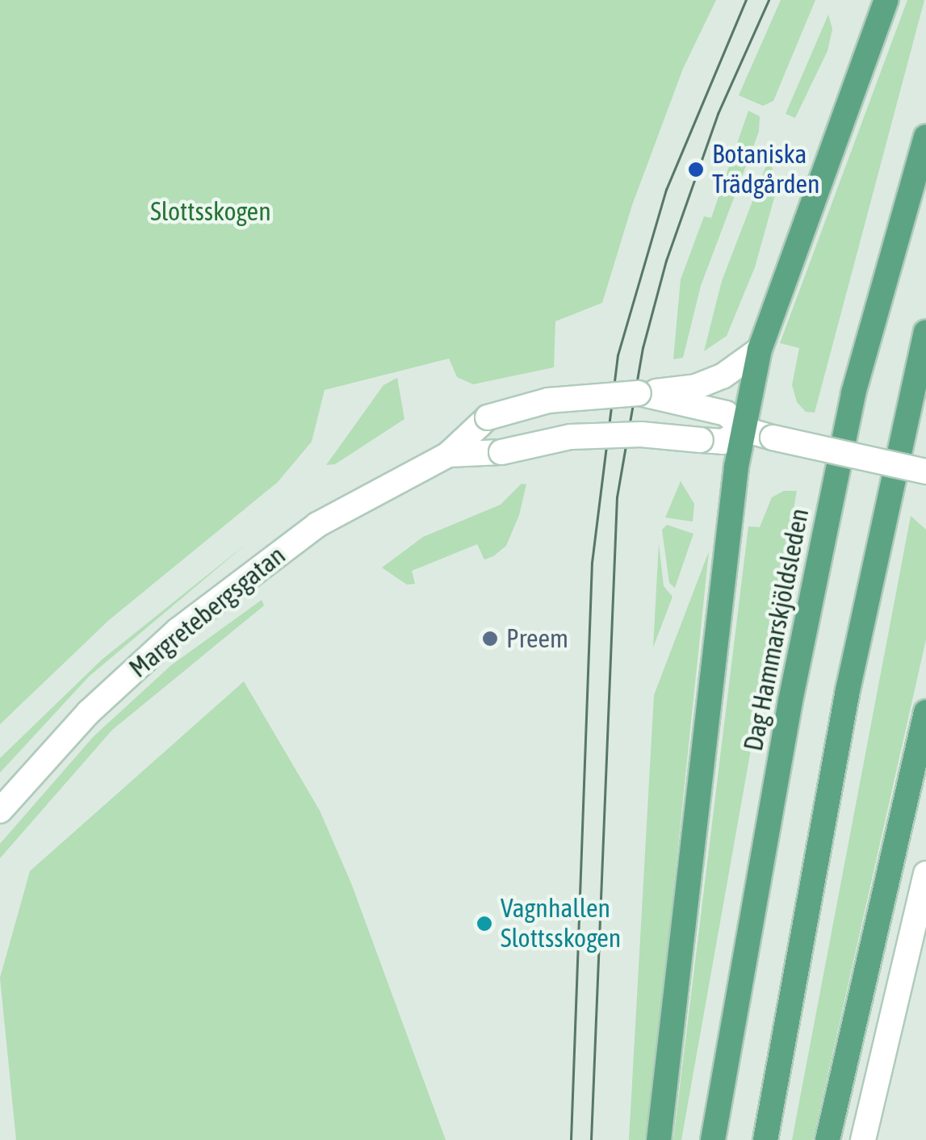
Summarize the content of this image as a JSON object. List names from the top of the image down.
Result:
{
  "streets": {
    "main road": ["Margretebergsgatan", "Dag Hammarskjöldsleden"]
  },
  "parks": ["Slottsskogen"],
  "places": ["Botaniska Trädgården", "Preem", "Vagnhallen Slottsskogen"]
}
